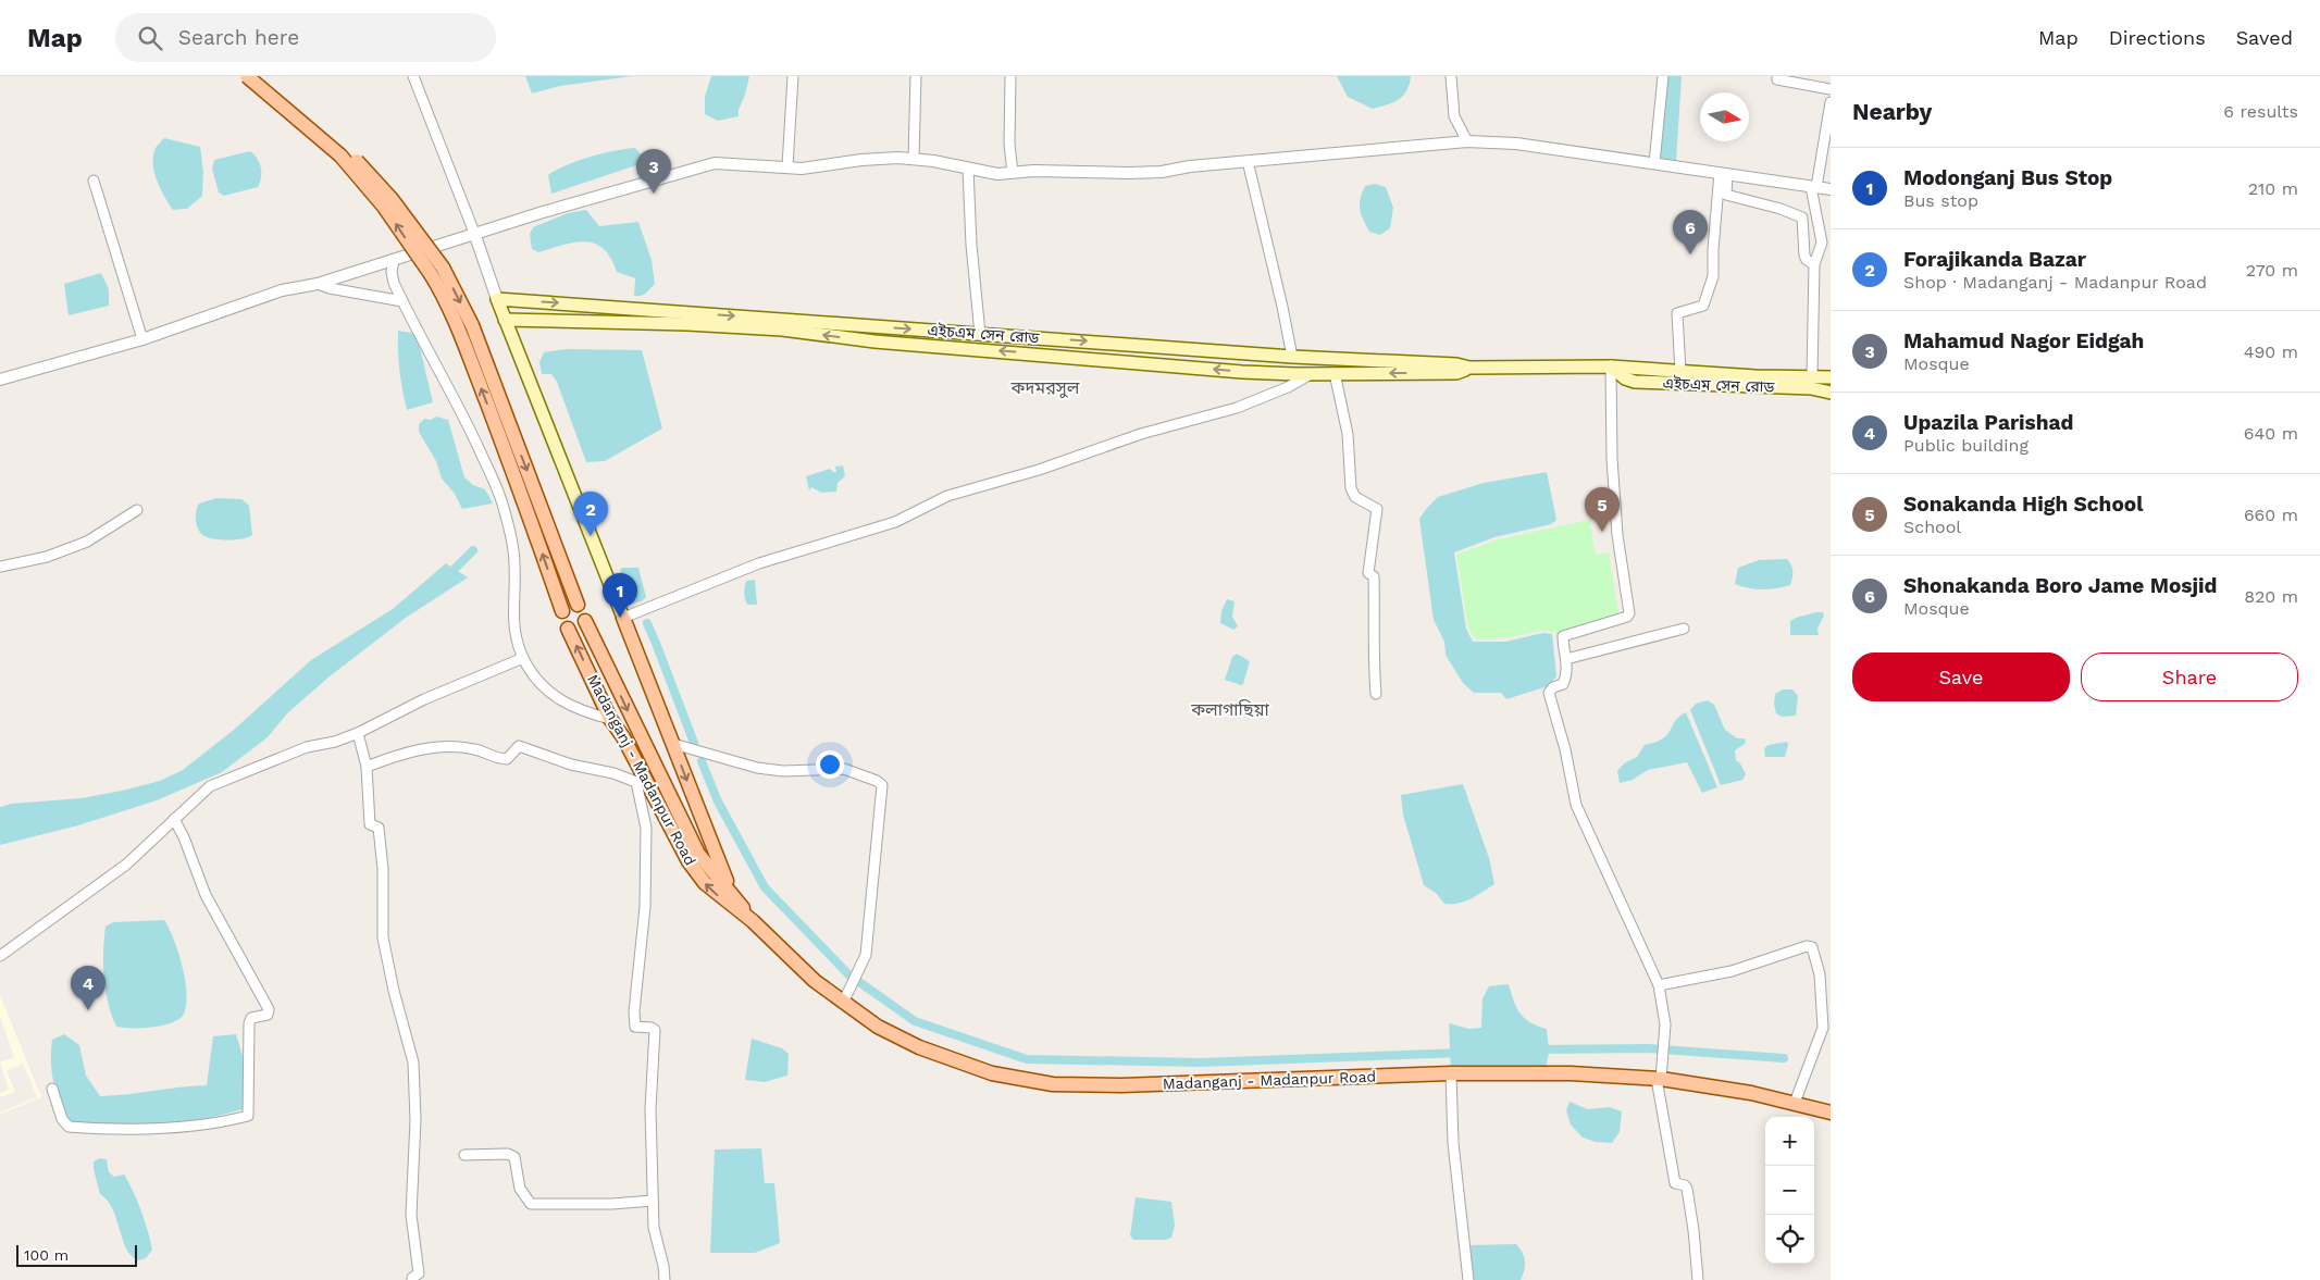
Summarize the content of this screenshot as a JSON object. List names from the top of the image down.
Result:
{
  "streets": {
    "main road": ["এইচএম সেন রোড", "Madanganj - Madanpur Road"]
  },
  "districts": ["কদমরসুল", "কলাগাছিয়া"],
  "scale_bar": "100 m",
  "north": "right",
  "page": {
    "header": "Map",
    "search": "Search here",
    "nav": ["Map", "Directions", "Saved"],
    "heading": ["Nearby", "6 results"],
    "list": [
      {
        "mark": "1",
        "name": "Modonganj Bus Stop",
        "note": "Bus stop",
        "value": "210 m"
      },
      {
        "mark": "2",
        "name": "Forajikanda Bazar",
        "note": "Shop · Madanganj - Madanpur Road",
        "value": "270 m"
      },
      {
        "mark": "3",
        "name": "Mahamud Nagor Eidgah",
        "note": "Mosque",
        "value": "490 m"
      },
      {
        "mark": "4",
        "name": "Upazila Parishad",
        "note": "Public building",
        "value": "640 m"
      },
      {
        "mark": "5",
        "name": "Sonakanda High School",
        "note": "School",
        "value": "660 m"
      },
      {
        "mark": "6",
        "name": "Shonakanda Boro Jame Mosjid",
        "note": "Mosque",
        "value": "820 m"
      }
    ],
    "pins": [
      "3",
      "6",
      "5",
      "2",
      "1",
      "4"
    ],
    "buttons": ["Save", "Share"],
    "map_buttons": ["+", "−"],
    "scale": "100 m"
  }
}
